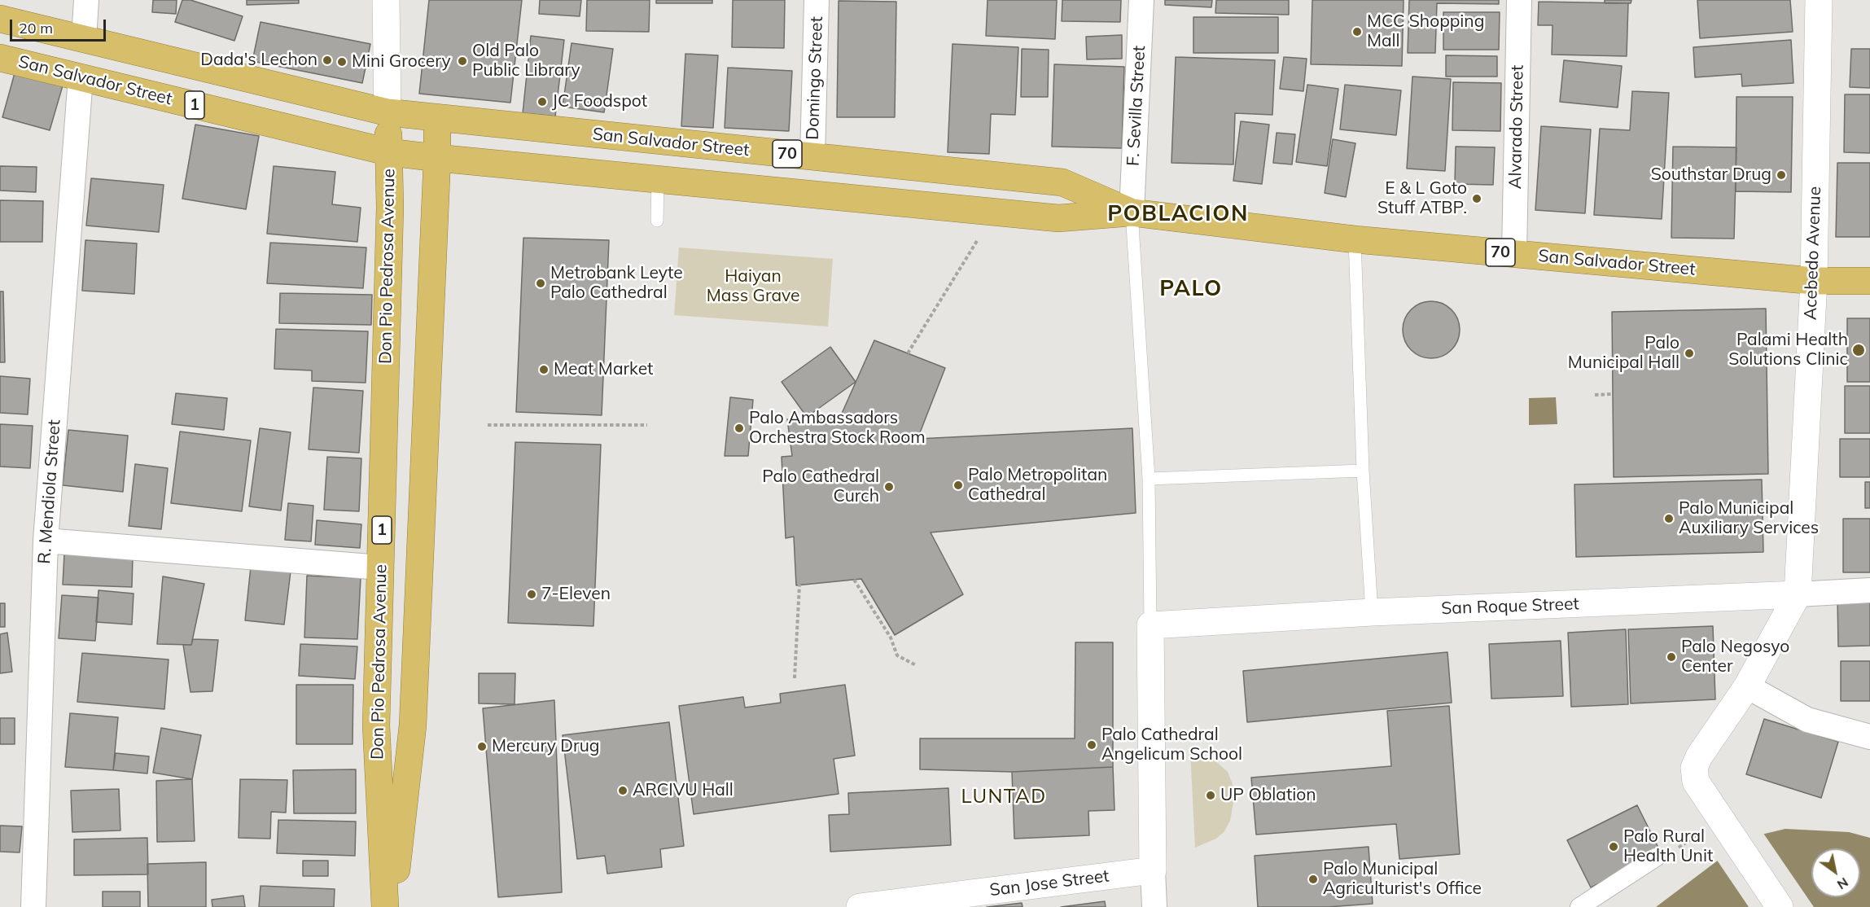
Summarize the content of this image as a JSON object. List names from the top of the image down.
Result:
{
  "streets": {
    "highway": [
      "San Salvador Street",
      "1",
      "70",
      "Don Pio Pedrosa Avenue"
    ],
    "street": [
      "Domingo Street",
      "F. Sevilla Street",
      "Alvarado Street",
      "Acebedo Avenue",
      "R. Mendiola Street",
      "San Roque Street",
      "San Jose Street"
    ]
  },
  "crossings": [
    ["Domingo Street", "San Salvador Street"],
    ["San Salvador Street", "1"],
    ["San Salvador Street", "F. Sevilla Street"],
    ["San Salvador Street", "Alvarado Street"],
    ["San Salvador Street", "Acebedo Avenue"],
    ["San Salvador Street", "Don Pio Pedrosa Avenue"],
    ["San Salvador Street", "R. Mendiola Street"],
    ["1", "Don Pio Pedrosa Avenue"],
    ["Acebedo Avenue", "San Roque Street"]
  ],
  "districts": ["POBLACION", "PALO", "LUNTAD"],
  "parks": ["Haiyan Mass Grave"],
  "places": [
    "MCC Shopping Mall",
    "Dada's Lechon",
    "Old Palo Public Library",
    "Mini Grocery",
    "JC Foodspot",
    "Southstar Drug",
    "E & L Goto Stuff ATBP.",
    "Metrobank Leyte Palo Cathedral",
    "Palami Health Solutions Clinic",
    "Palo Municipal Hall",
    "Meat Market",
    "Palo Ambassadors Orchestra Stock Room",
    "Palo Metropolitan Cathedral",
    "Palo Cathedral Curch",
    "Palo Municipal Auxiliary Services",
    "7-Eleven",
    "Palo Negosyo Center",
    "Palo Cathedral Angelicum School",
    "Mercury Drug",
    "ARCIVU Hall",
    "UP Oblation",
    "Palo Rural Health Unit",
    "Palo Municipal Agriculturist's Office"
  ],
  "scale_bar": "20 m",
  "north": "bottom right"
}
